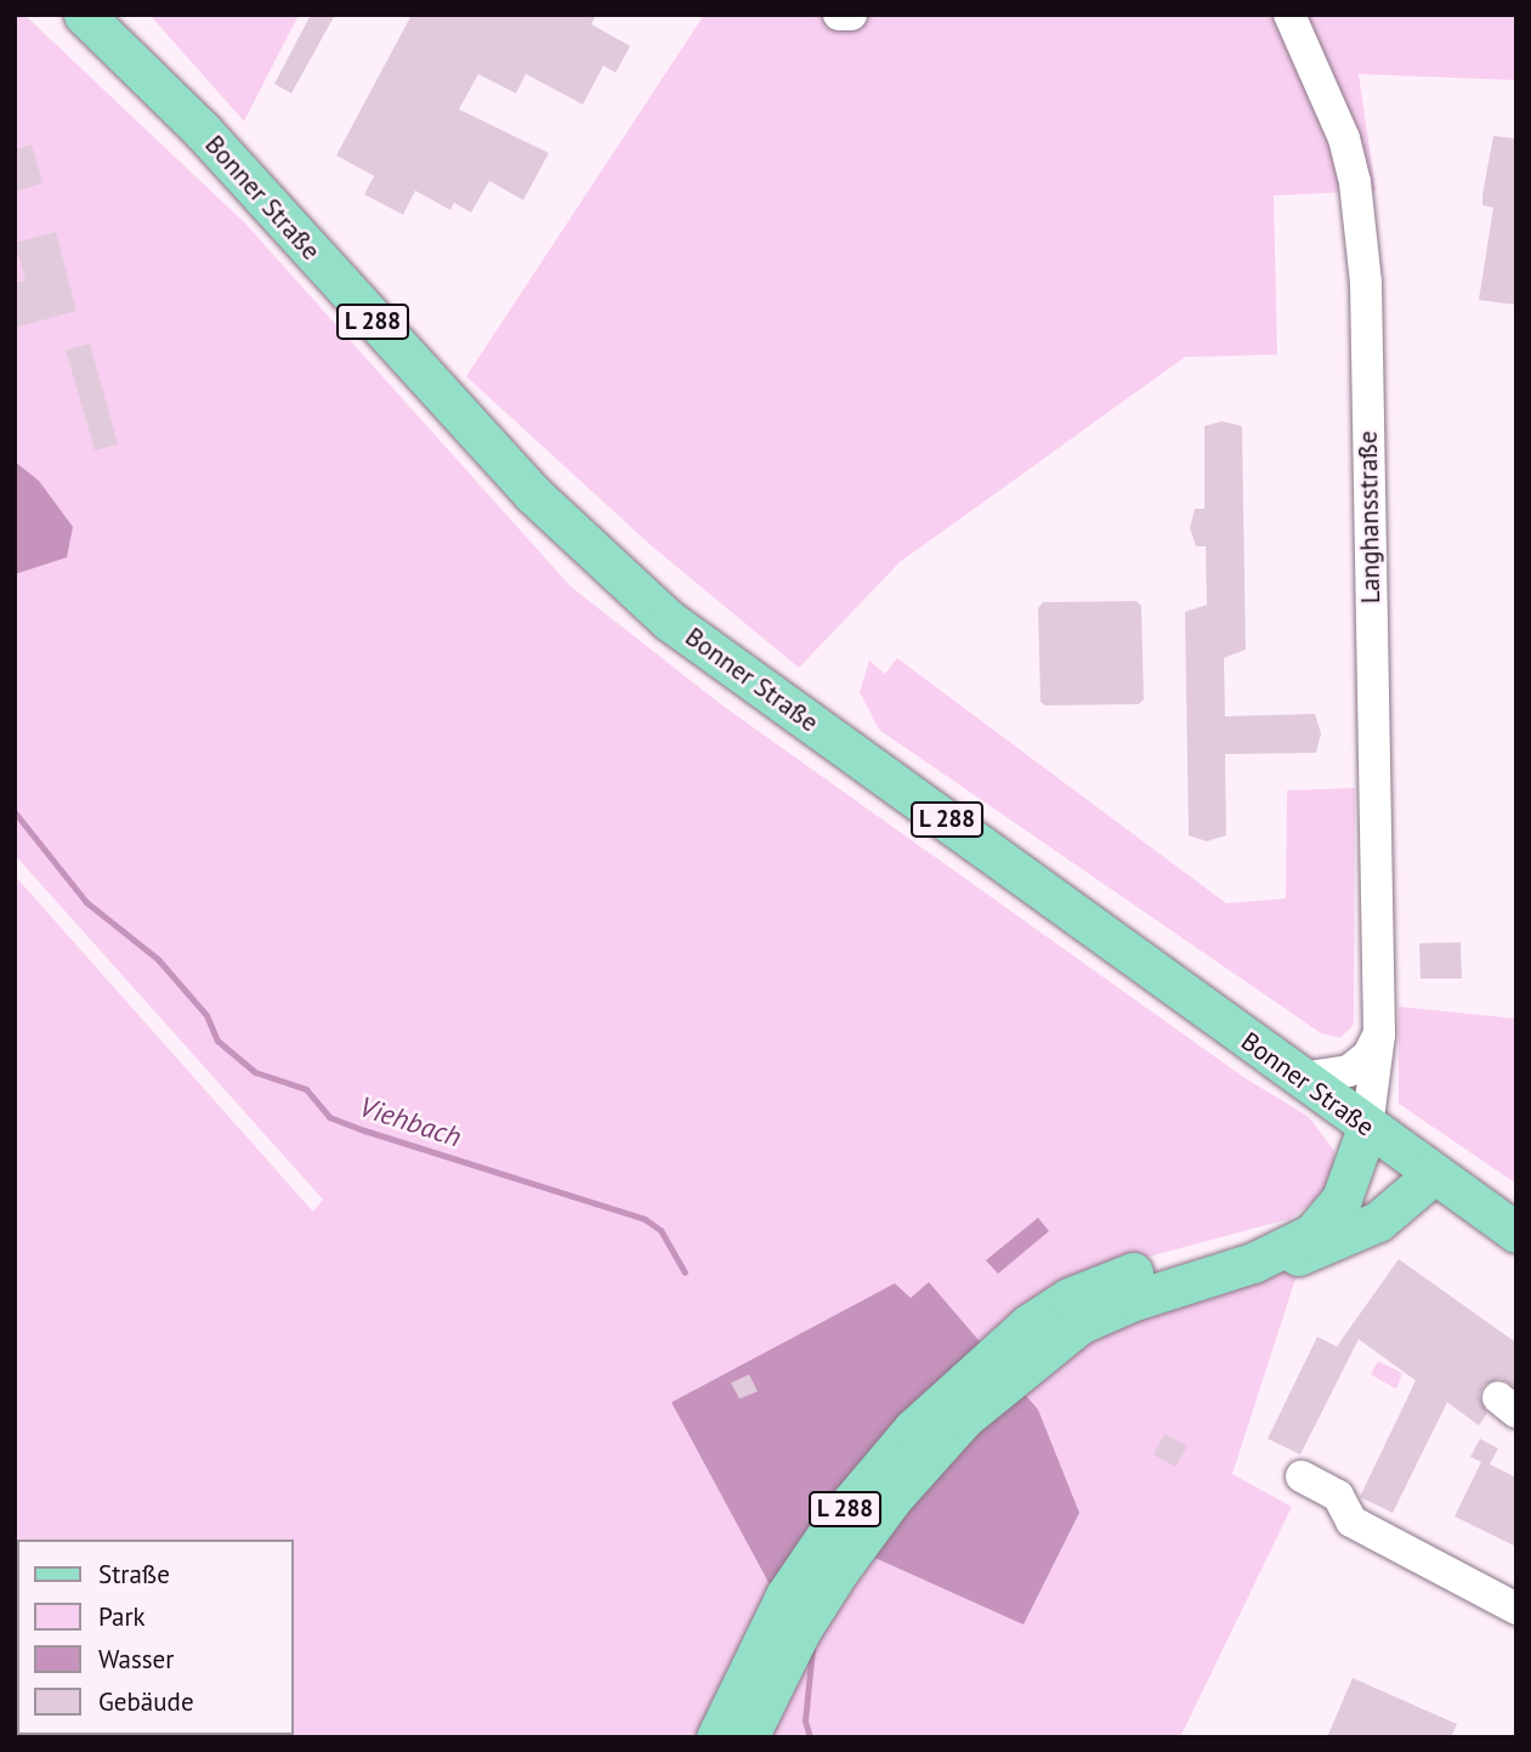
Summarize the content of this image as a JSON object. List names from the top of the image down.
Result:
{
  "streets": {
    "main road": ["Bonner Straße", "L 288"],
    "street": ["Langhansstraße"]
  },
  "crossings": [
    ["Bonner Straße", "L 288"],
    ["Bonner Straße", "Langhansstraße"],
    ["L 288", "Langhansstraße"]
  ],
  "water": ["Viehbach"],
  "legend": [
    "Straße",
    "Park",
    "Wasser",
    "Gebäude"
  ]
}
